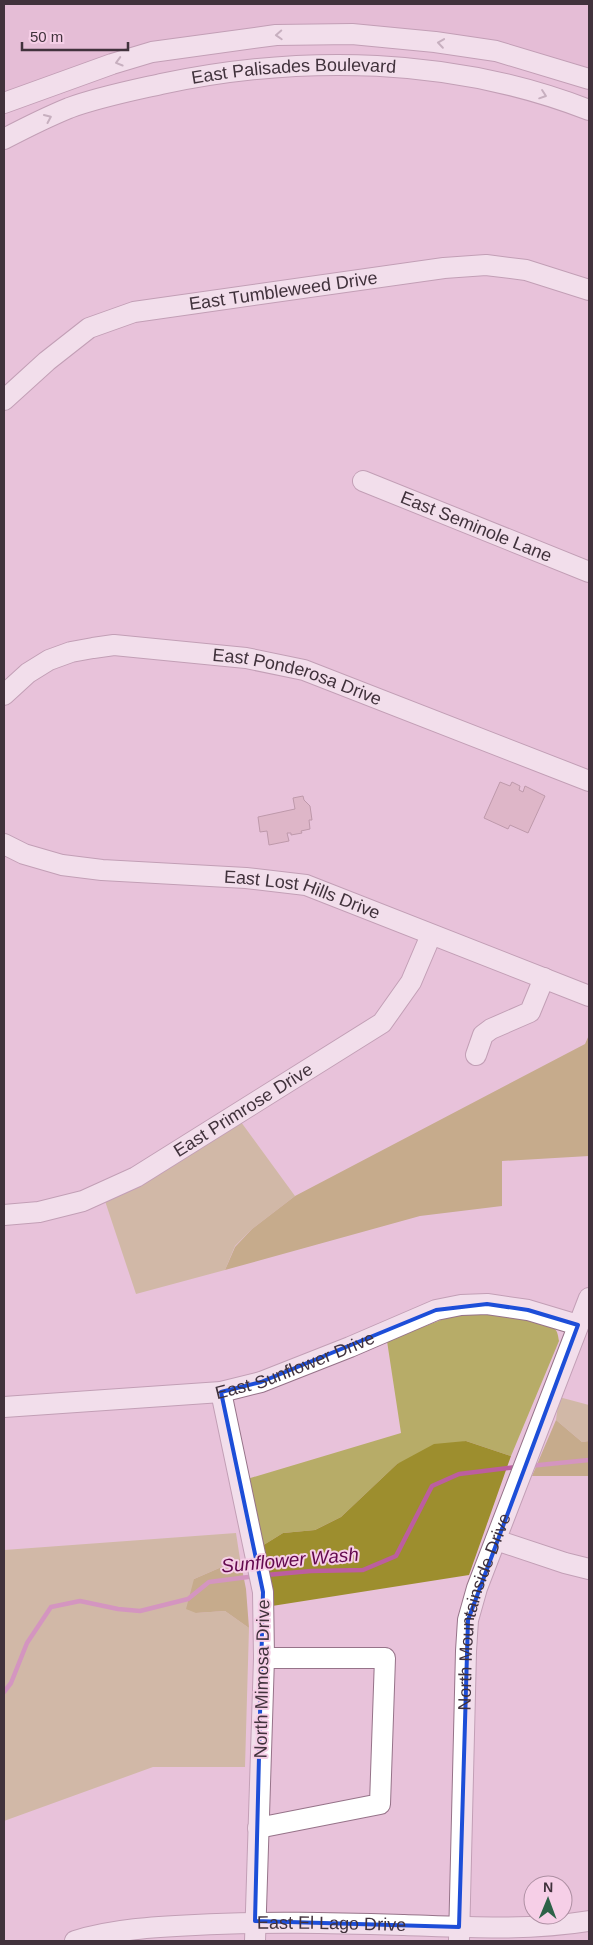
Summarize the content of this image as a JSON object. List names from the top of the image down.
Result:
{
  "streets": {
    "street": [
      "East Palisades Boulevard",
      "East Tumbleweed Drive",
      "East Seminole Lane",
      "East Ponderosa Drive",
      "East Lost Hills Drive",
      "East Primrose Drive",
      "East Sunflower Drive",
      "North Mountainside Drive",
      "North Mimosa Drive",
      "East El Lago Drive"
    ]
  },
  "crossings": [
    ["East Lost Hills Drive", "East Primrose Drive"],
    ["East Sunflower Drive", "North Mountainside Drive"],
    ["East Sunflower Drive", "North Mimosa Drive"],
    ["North Mountainside Drive", "East El Lago Drive"],
    ["North Mimosa Drive", "East El Lago Drive"]
  ],
  "water": ["Sunflower Wash"],
  "scale_bar": "50 m",
  "north": "top"
}
